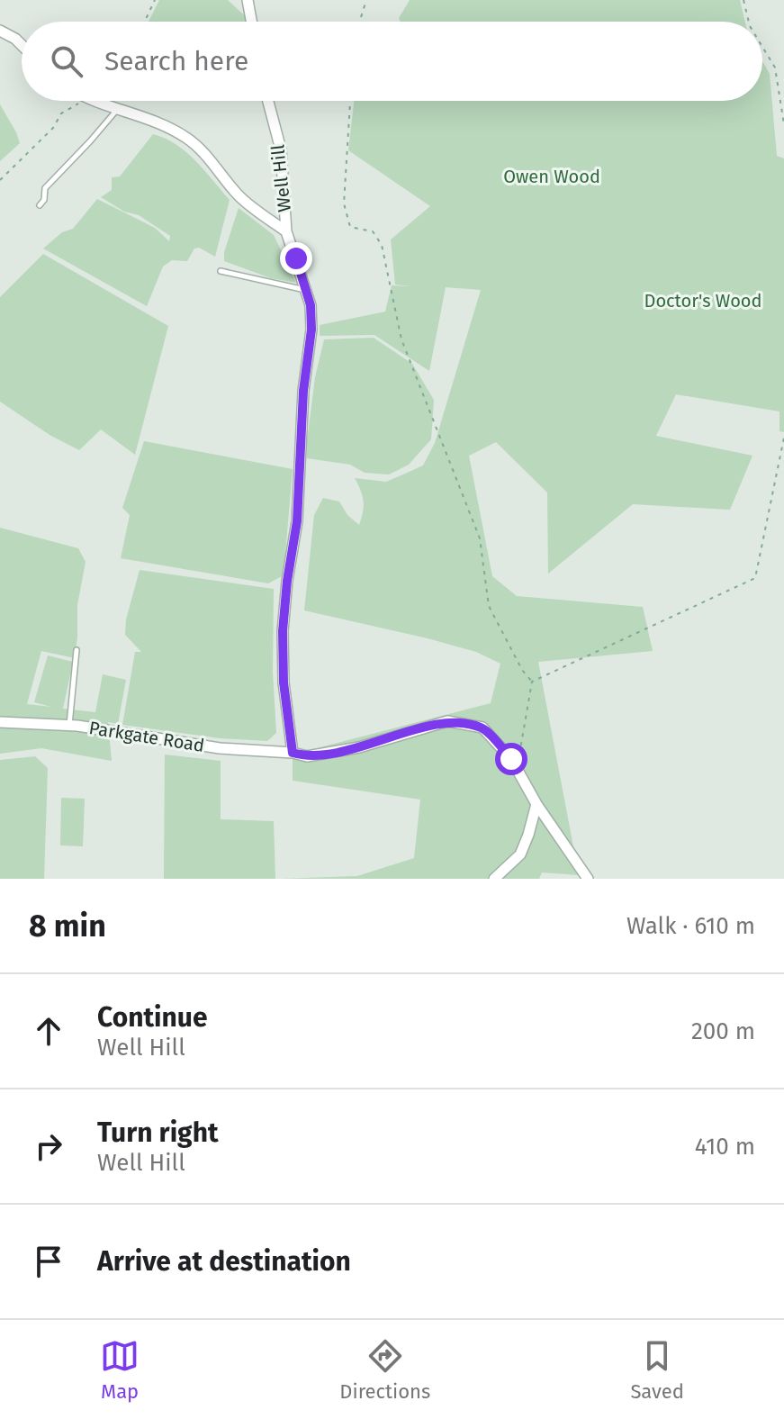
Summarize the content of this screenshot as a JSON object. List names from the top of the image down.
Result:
{
  "streets": {
    "street": ["Well Hill", "Parkgate Road"]
  },
  "crossings": [
    ["Well Hill", "Parkgate Road"]
  ],
  "parks": ["Owen Wood", "Doctor's Wood"],
  "page": {
    "search": "Search here",
    "heading": ["8 min", "Walk · 610 m"],
    "list": [
      ["Continue", "Well Hill", "200 m"],
      ["Turn right", "Well Hill", "410 m"],
      "Arrive at destination"
    ],
    "nav": ["Map", "Directions", "Saved"]
  }
}
